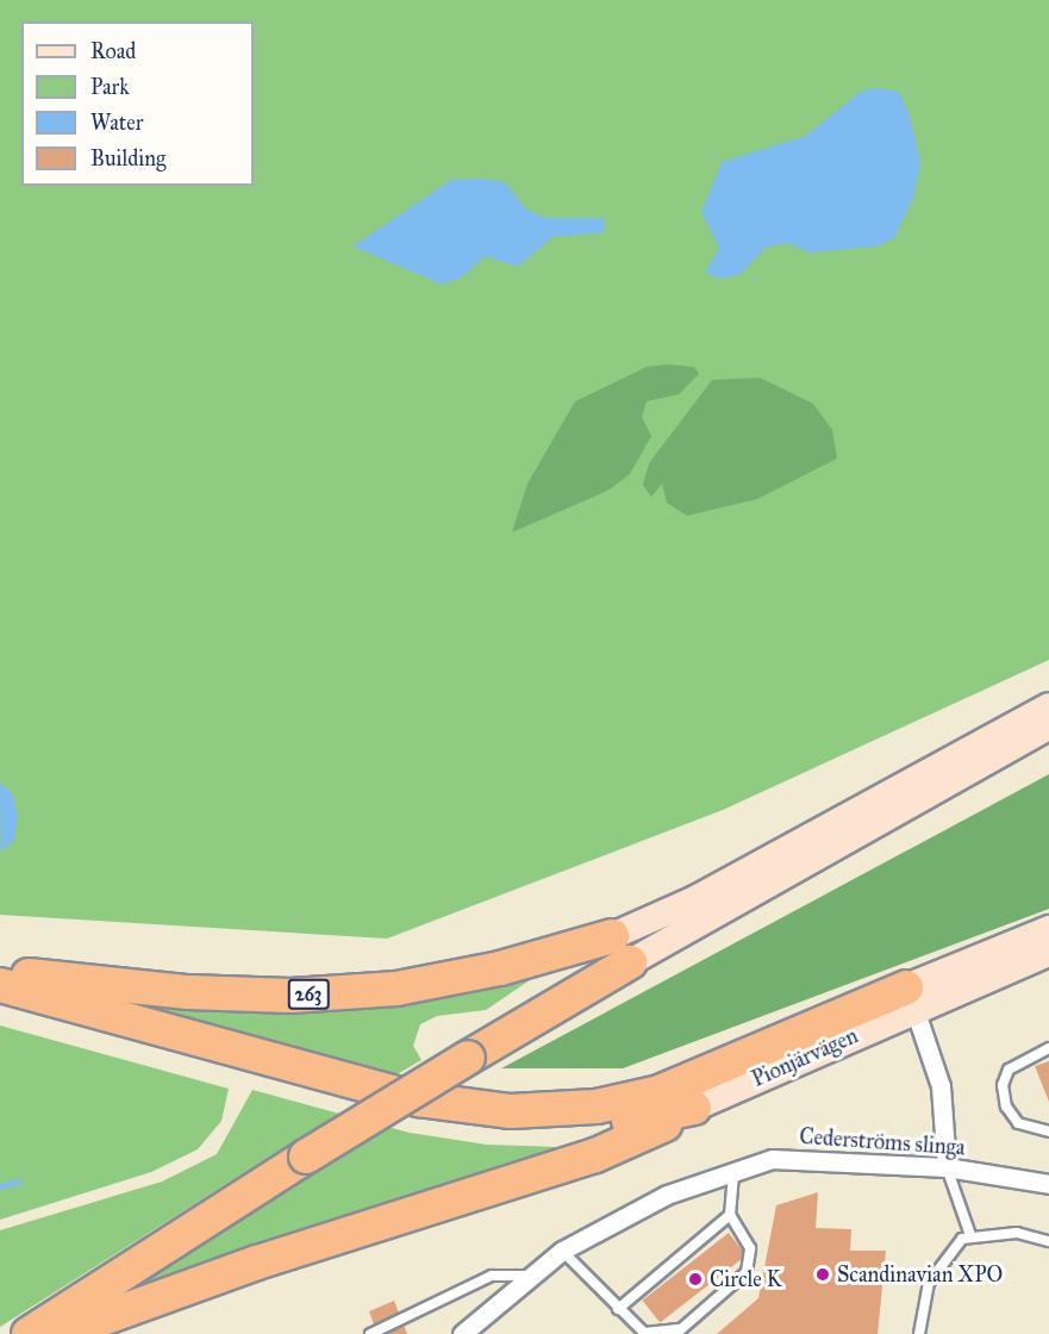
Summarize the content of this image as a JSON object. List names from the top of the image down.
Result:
{
  "streets": {
    "highway": ["263"],
    "main road": ["Pionjärvägen"],
    "street": ["Cederströms slinga"]
  },
  "places": ["Scandinavian XPO", "Circle K"],
  "legend": [
    "Road",
    "Park",
    "Water",
    "Building"
  ]
}
